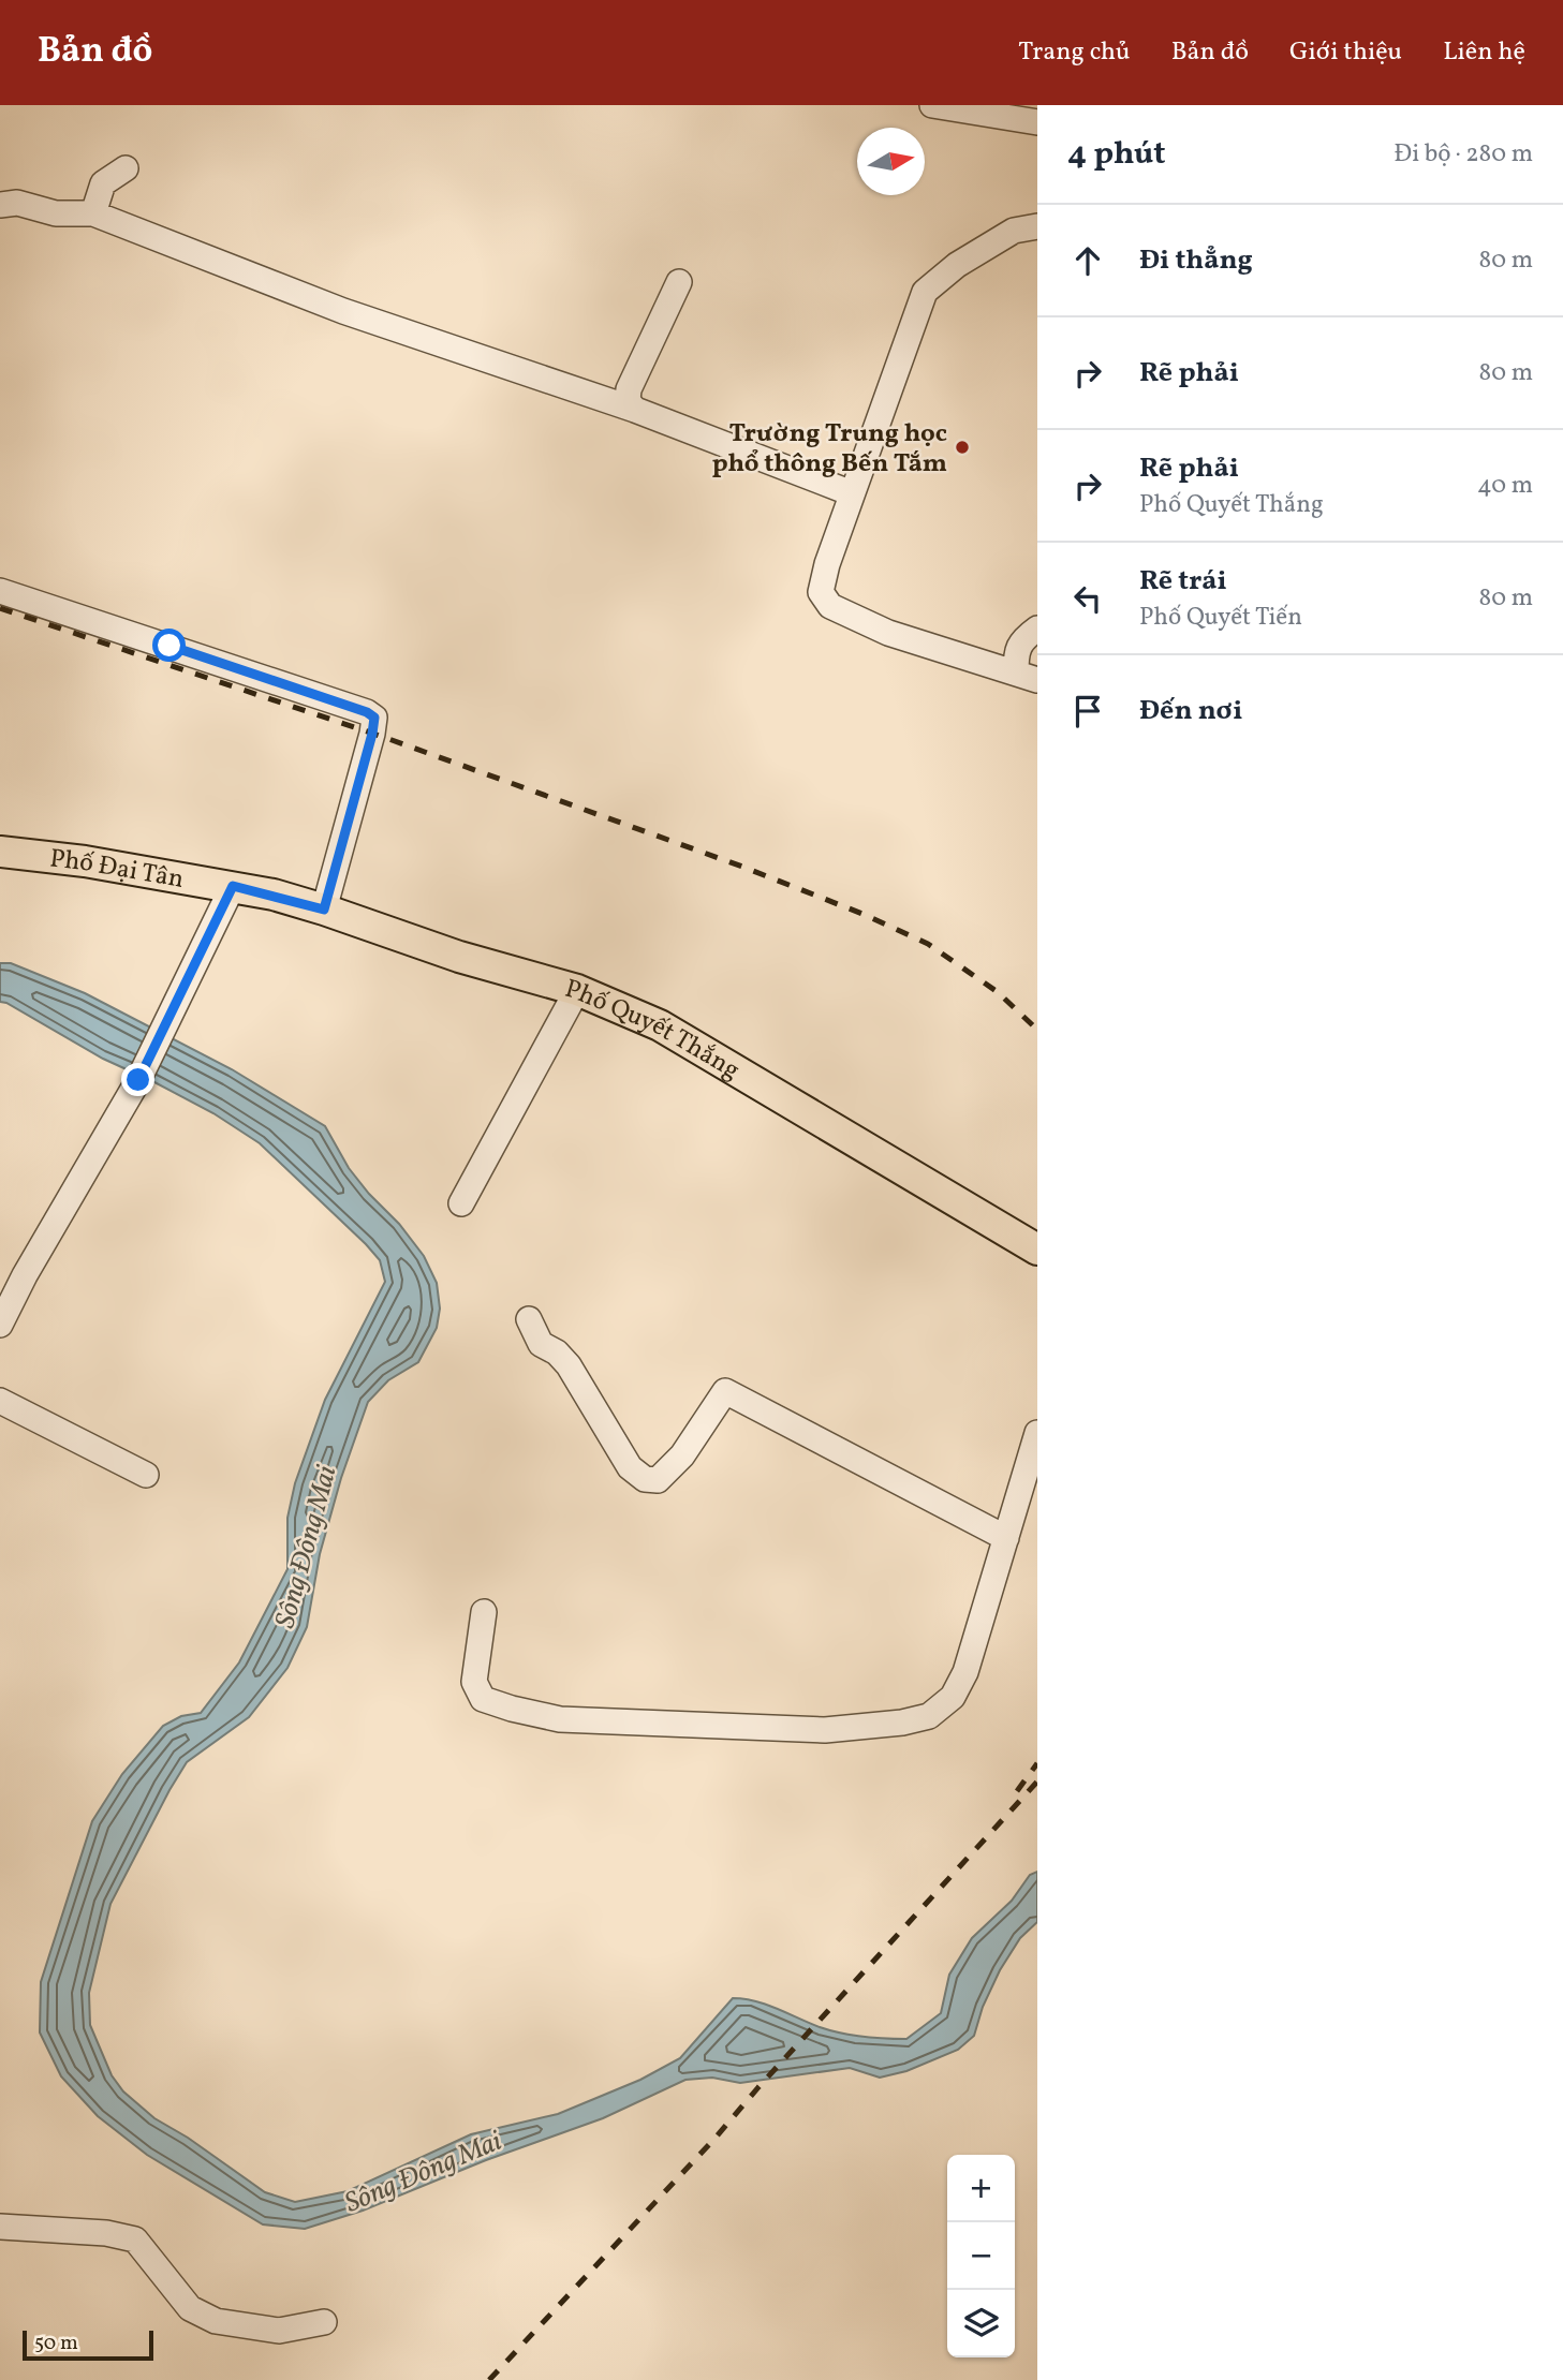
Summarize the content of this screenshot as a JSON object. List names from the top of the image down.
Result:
{
  "streets": {
    "main road": ["Phố Đại Tân", "Phố Quyết Thắng"]
  },
  "crossings": [
    ["Phố Đại Tân", "Phố Quyết Thắng"]
  ],
  "water": ["Sông Đông Mai"],
  "places": ["Trường Trung học phổ thông Bến Tắm"],
  "scale_bar": "50 m",
  "north": "right",
  "page": {
    "header": "Bản đồ",
    "nav": [
      "Trang chủ",
      "Bản đồ",
      "Giới thiệu",
      "Liên hệ"
    ],
    "heading": ["4 phút", "Đi bộ · 280 m"],
    "list": [
      ["Đi thẳng", "80 m"],
      ["Rẽ phải", "80 m"],
      ["Rẽ phải", "Phố Quyết Thắng", "40 m"],
      ["Rẽ trái", "Phố Quyết Tiến", "80 m"],
      "Đến nơi"
    ],
    "map_buttons": ["+", "−"],
    "scale": "50 m"
  }
}
